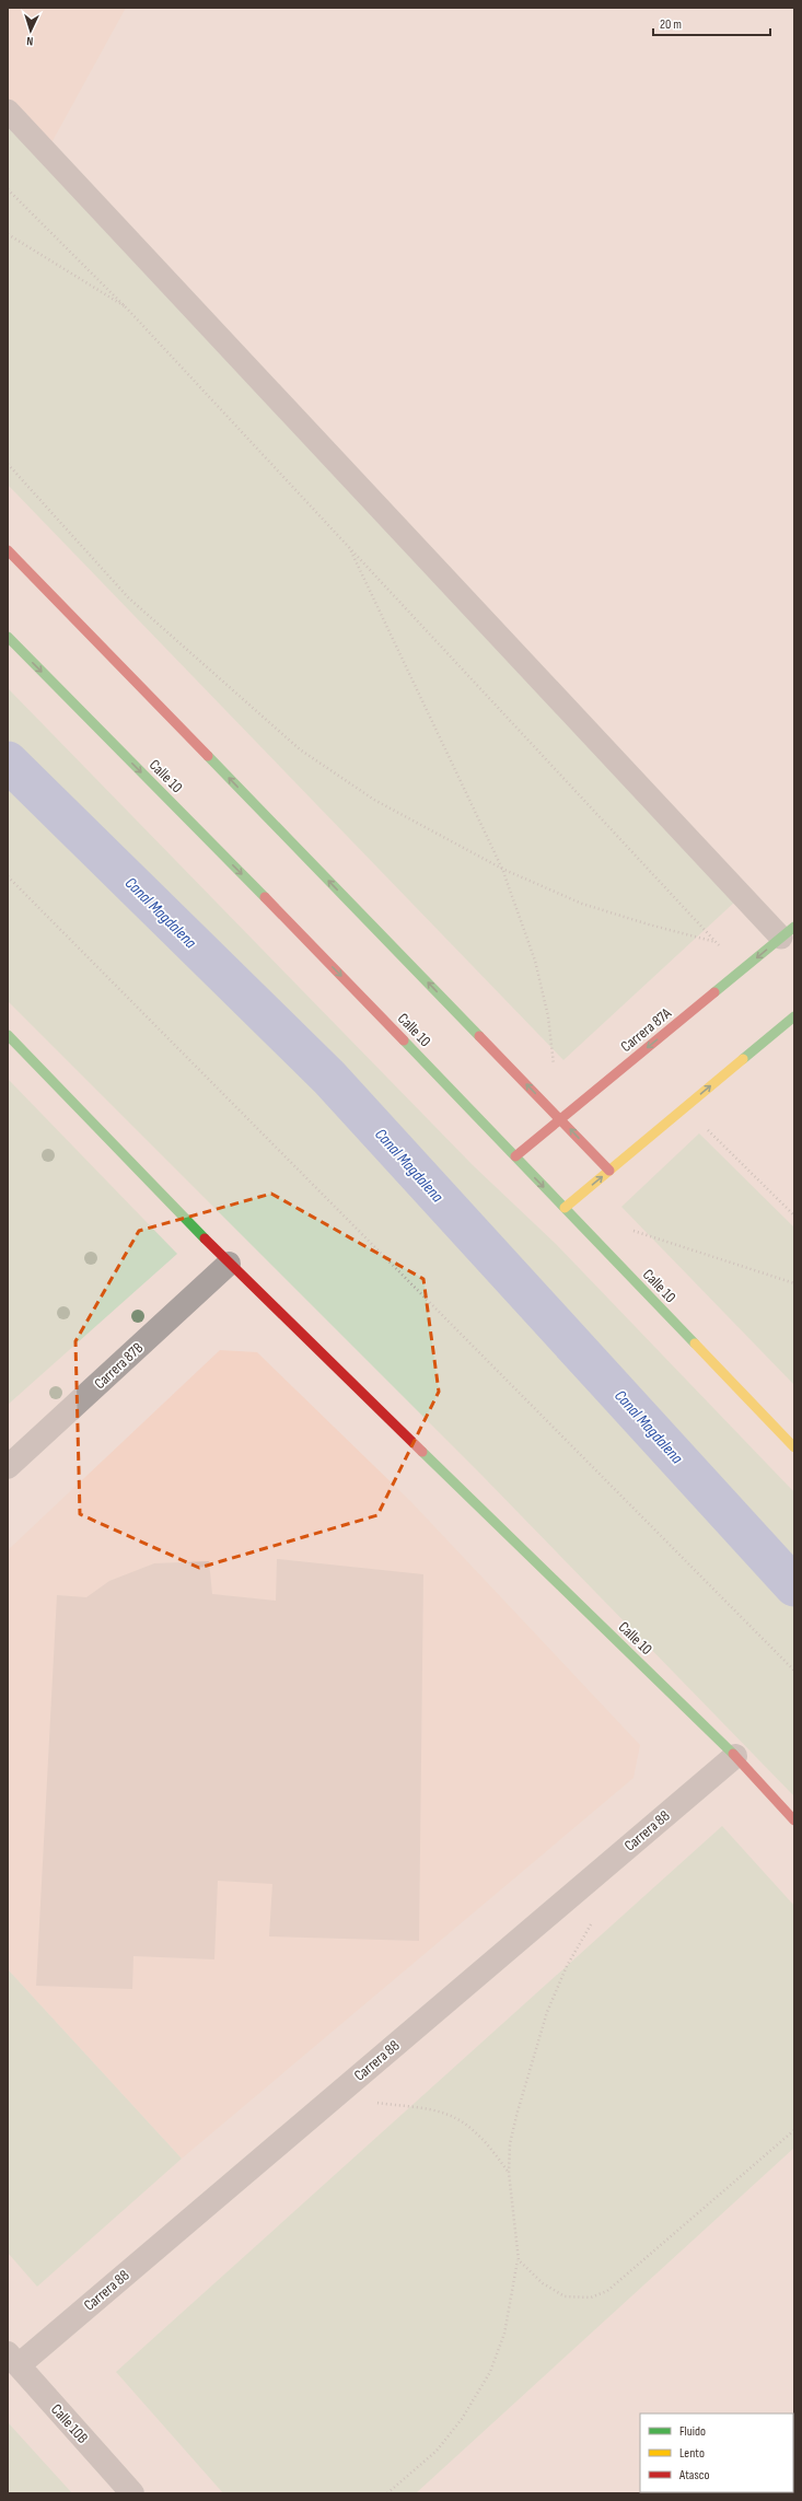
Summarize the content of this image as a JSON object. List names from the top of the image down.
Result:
{
  "streets": {
    "street": [
      "Calle 10",
      "Carrera 87A",
      "Carrera 87B",
      "Carrera 88",
      "Calle 10B"
    ]
  },
  "crossings": [
    ["Calle 10", "Carrera 87A"],
    ["Calle 10", "Carrera 87B"],
    ["Calle 10", "Carrera 88"],
    ["Carrera 88", "Calle 10B"]
  ],
  "water": ["Canal Magdalena"],
  "legend": ["Fluido", "Lento", "Atasco"],
  "scale_bar": "20 m",
  "north": "bottom"
}
